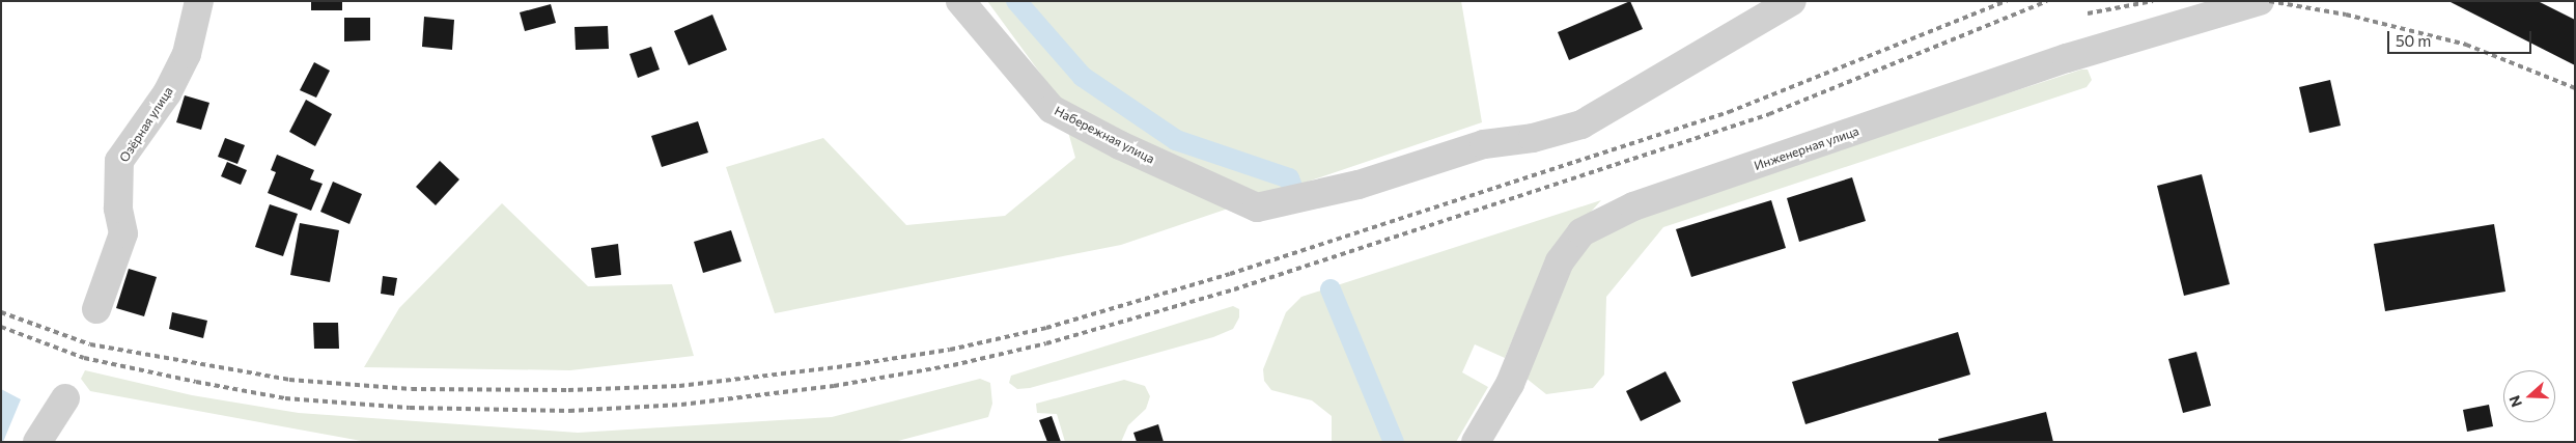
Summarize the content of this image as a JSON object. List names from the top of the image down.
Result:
{
  "streets": {
    "street": ["Озёрная улица", "Набережная улица", "Инженерная улица"]
  },
  "scale_bar": "50 m",
  "north": "left"
}
